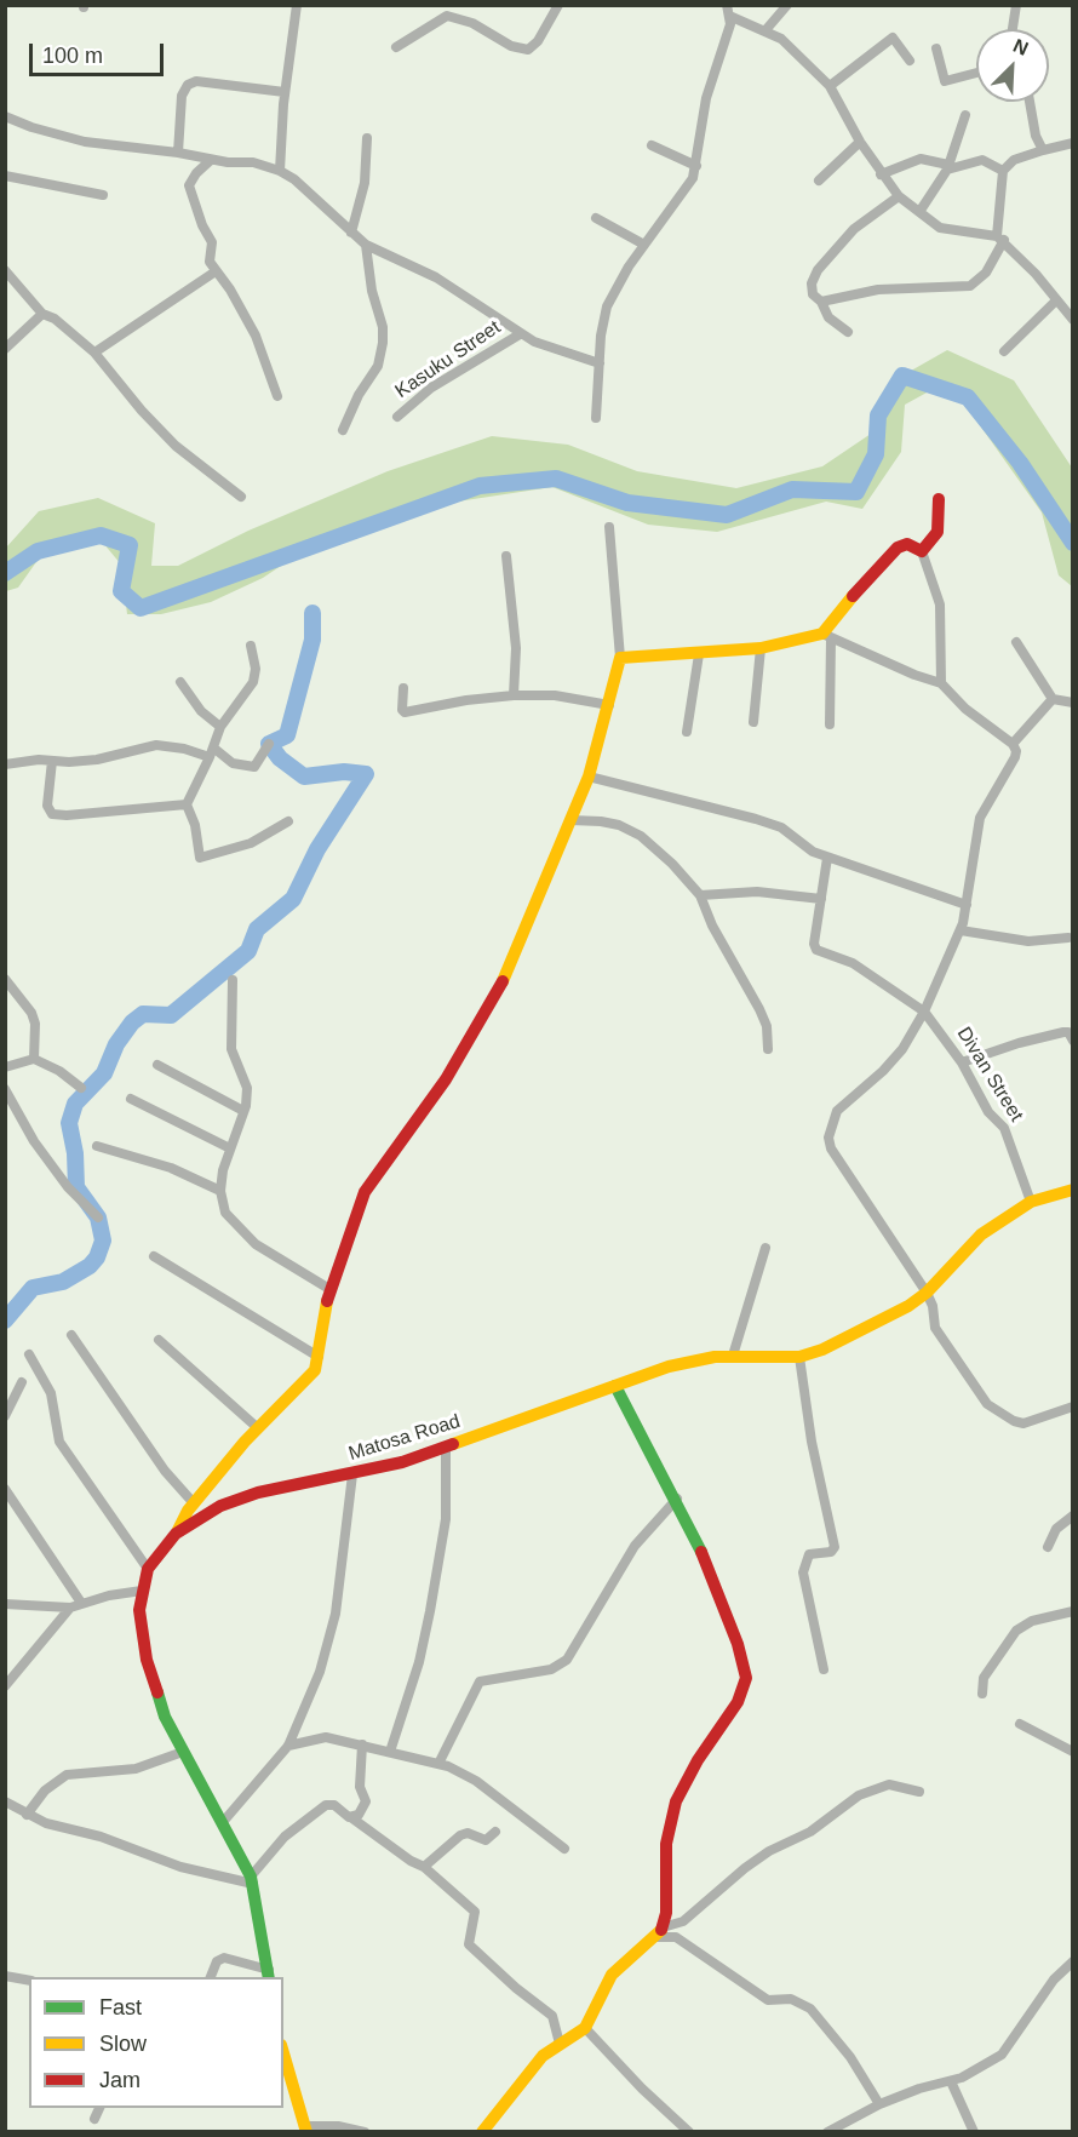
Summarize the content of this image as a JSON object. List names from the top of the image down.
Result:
{
  "streets": {
    "street": ["Kasuku Street", "Divan Street", "Matosa Road"]
  },
  "crossings": [
    ["Divan Street", "Matosa Road"]
  ],
  "legend": ["Fast", "Slow", "Jam"],
  "scale_bar": "100 m",
  "north": "top right"
}
